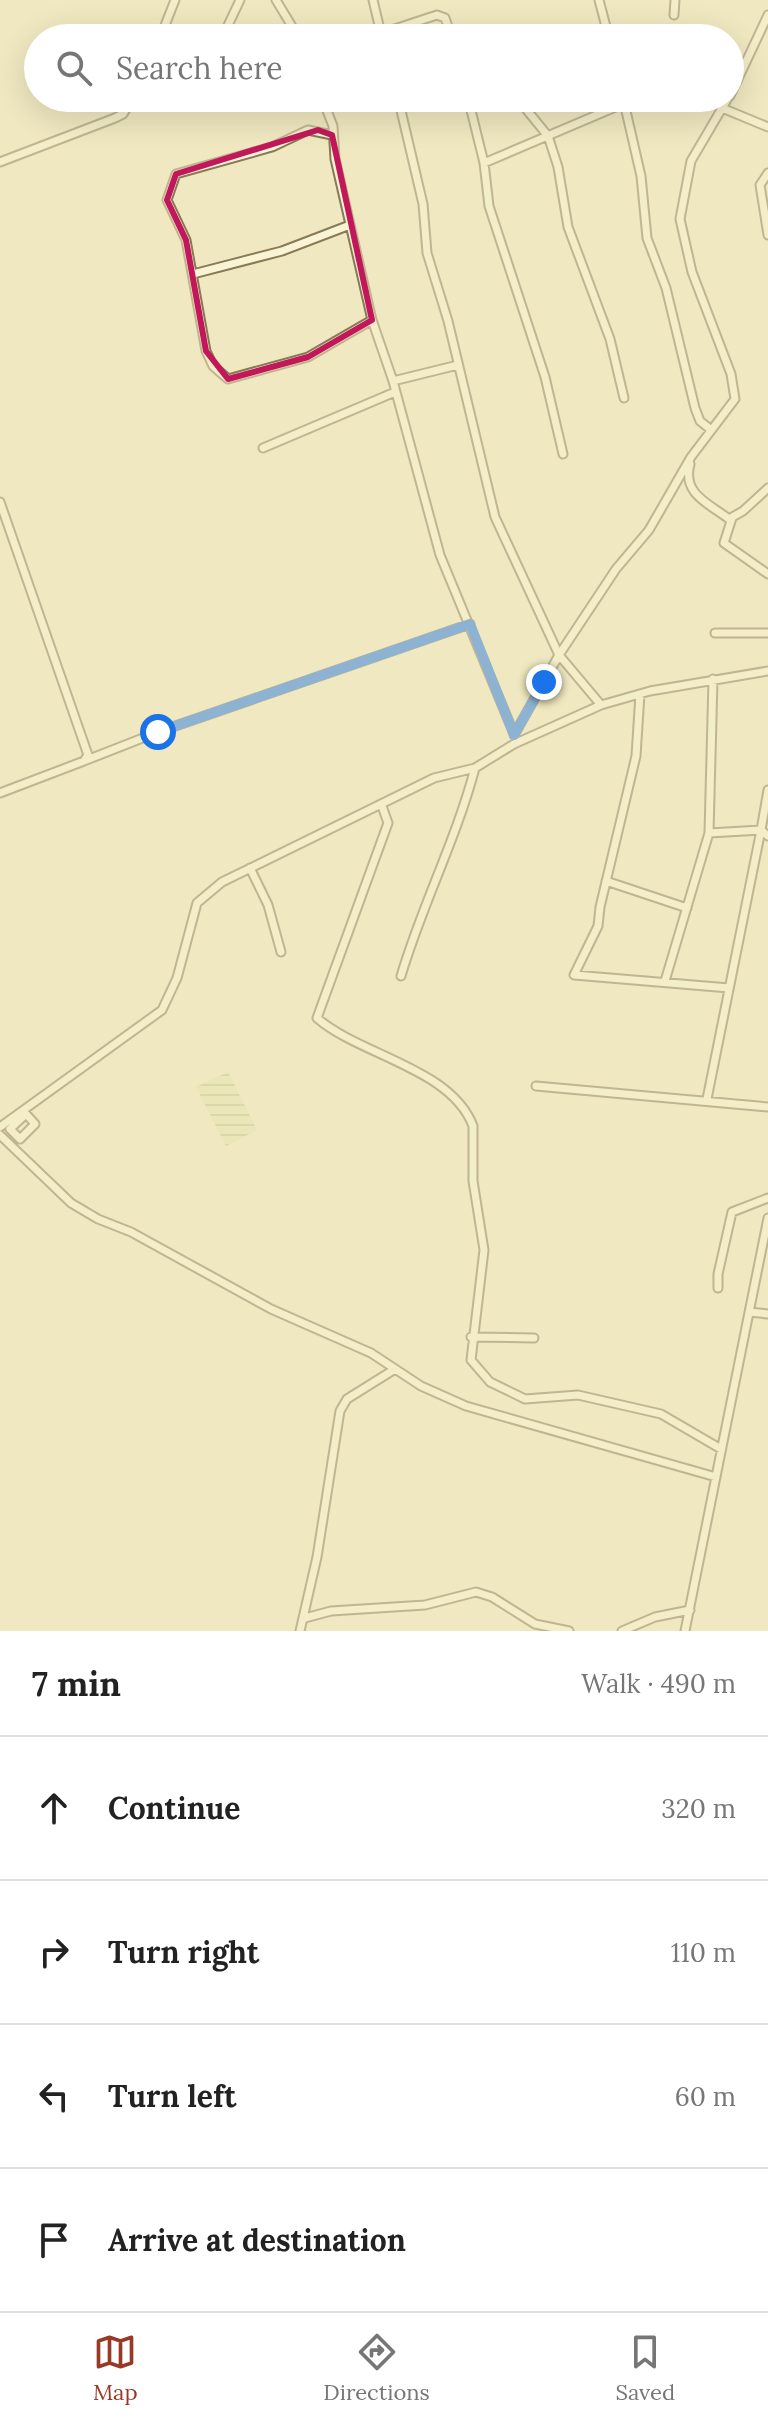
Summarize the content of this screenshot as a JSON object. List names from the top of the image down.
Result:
{
  "page": {
    "search": "Search here",
    "heading": ["7 min", "Walk · 490 m"],
    "list": [
      ["Continue", "320 m"],
      ["Turn right", "110 m"],
      ["Turn left", "60 m"],
      "Arrive at destination"
    ],
    "nav": ["Map", "Directions", "Saved"]
  }
}
